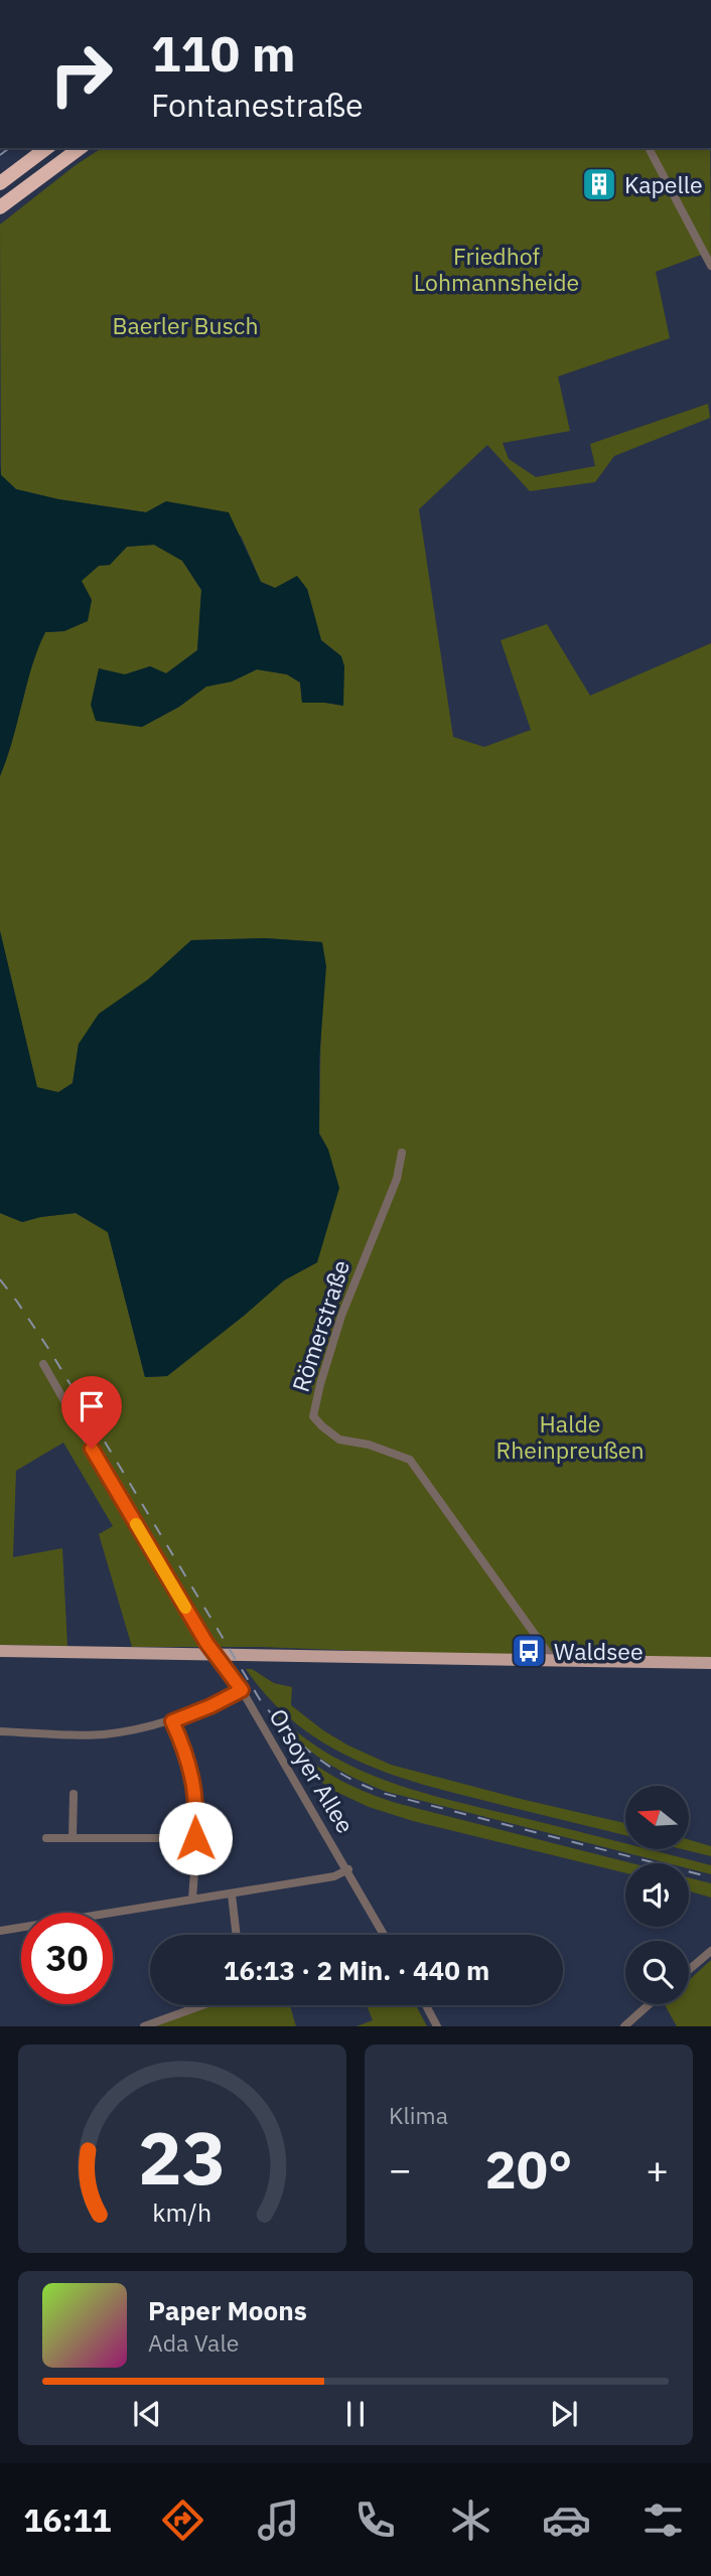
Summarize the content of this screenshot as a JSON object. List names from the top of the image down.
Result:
{
  "streets": {
    "street": ["Römerstraße", "Orsoyer Allee"]
  },
  "parks": ["Friedhof Lohmannsheide", "Baerler Busch", "Halde Rheinpreußen"],
  "places": {
    "building": ["Kapelle"],
    "bus stop": ["Waldsee"]
  },
  "north": "left",
  "page": {
    "turn": ["110 m", "Fontanestraße"],
    "limit": "30",
    "trip": "16:13 · 2 Min. · 440 m",
    "tile": "Klima",
    "heat": ["−", "20°", "+"],
    "song": ["Paper Moons", "Ada Vale"],
    "tabs": "16:11",
    "gauge": ["23", "km/h"]
  }
}
